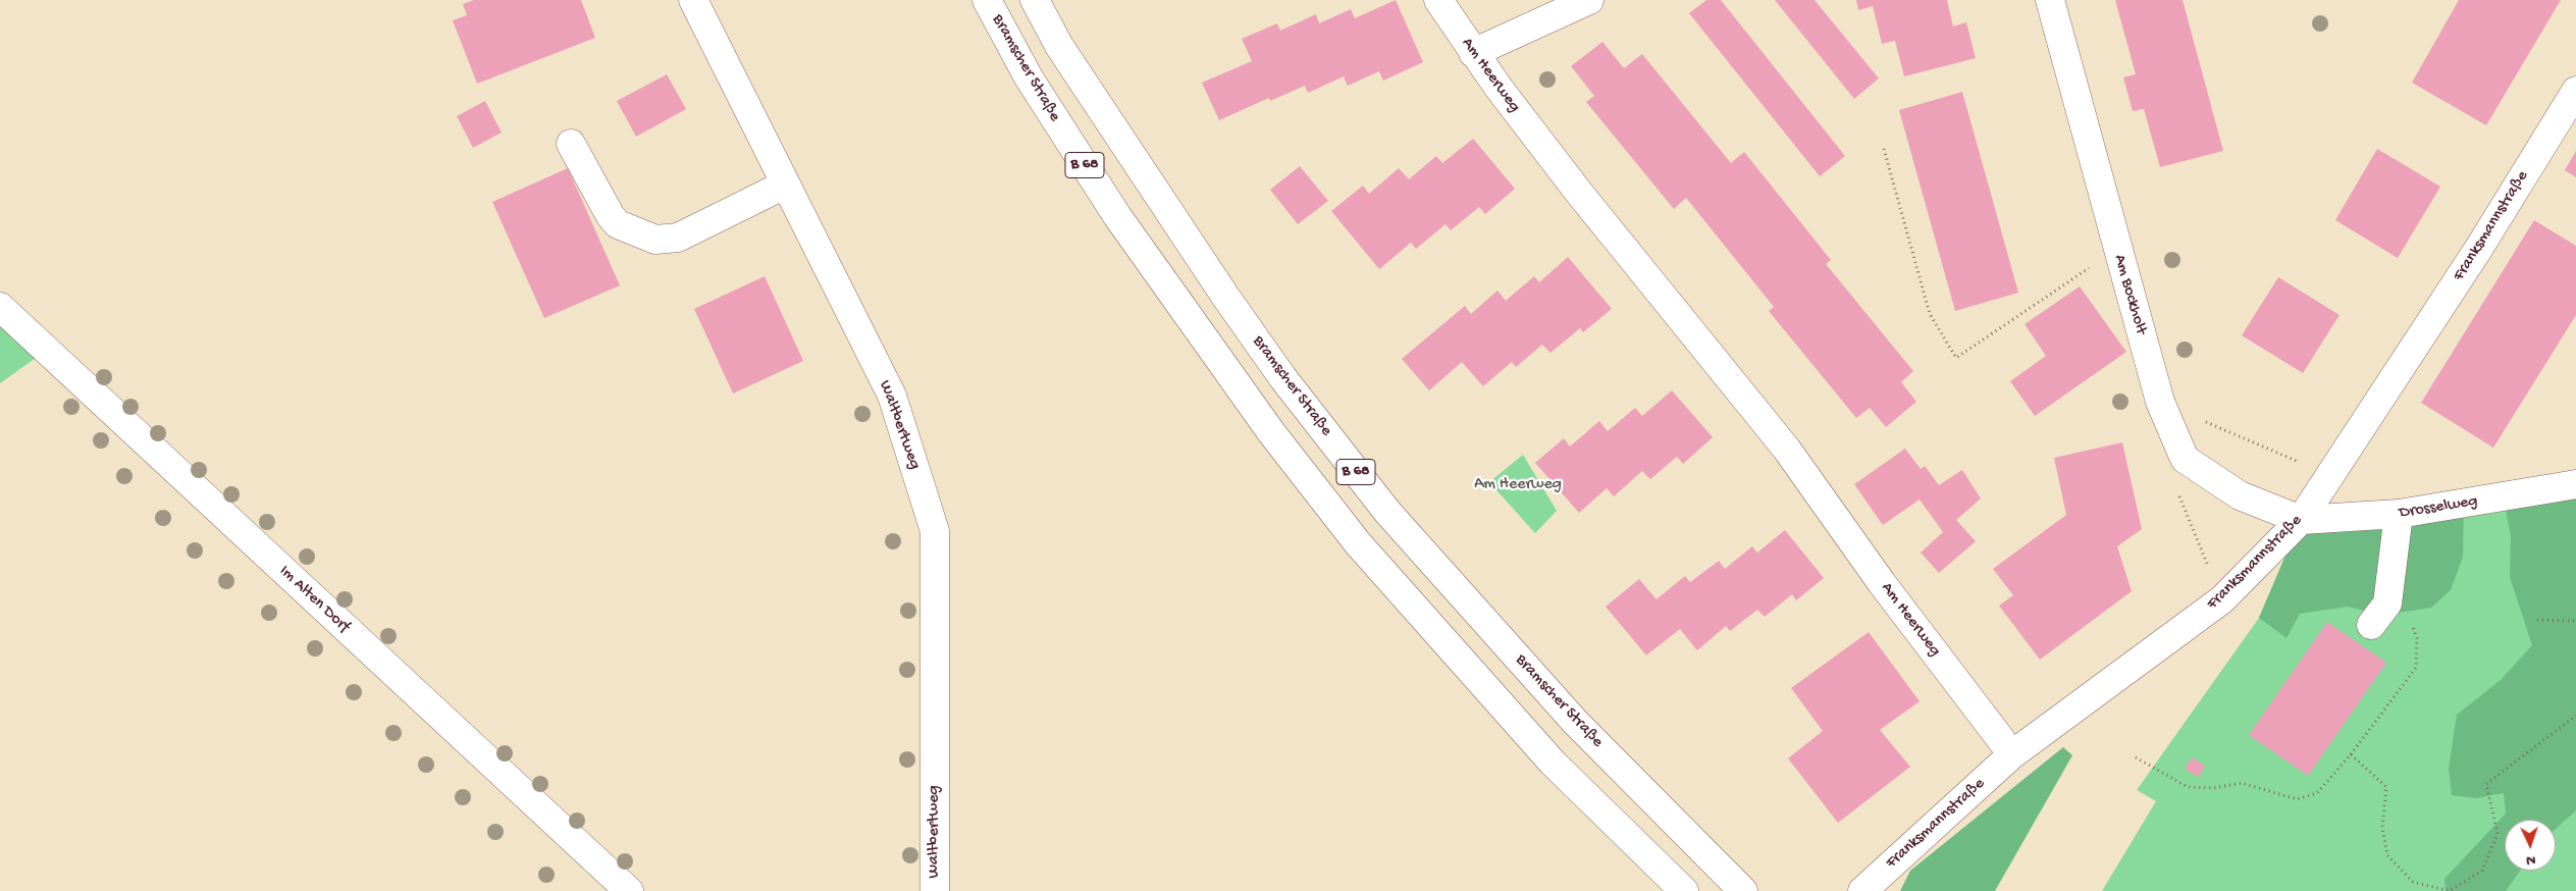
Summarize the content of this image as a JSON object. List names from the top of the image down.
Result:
{
  "streets": {
    "main road": [
      "Bramscher Straße",
      "Am Heerweg",
      "B 68",
      "Franksmannstraße",
      "Am Bockholt",
      "Waltbertweg",
      "Drosselweg",
      "Im Alten Dorf"
    ]
  },
  "crossings": [
    ["Am Heerweg", "Franksmannstraße"],
    ["Franksmannstraße", "Drosselweg"]
  ],
  "parks": ["Am Heerweg"],
  "north": "bottom"
}
